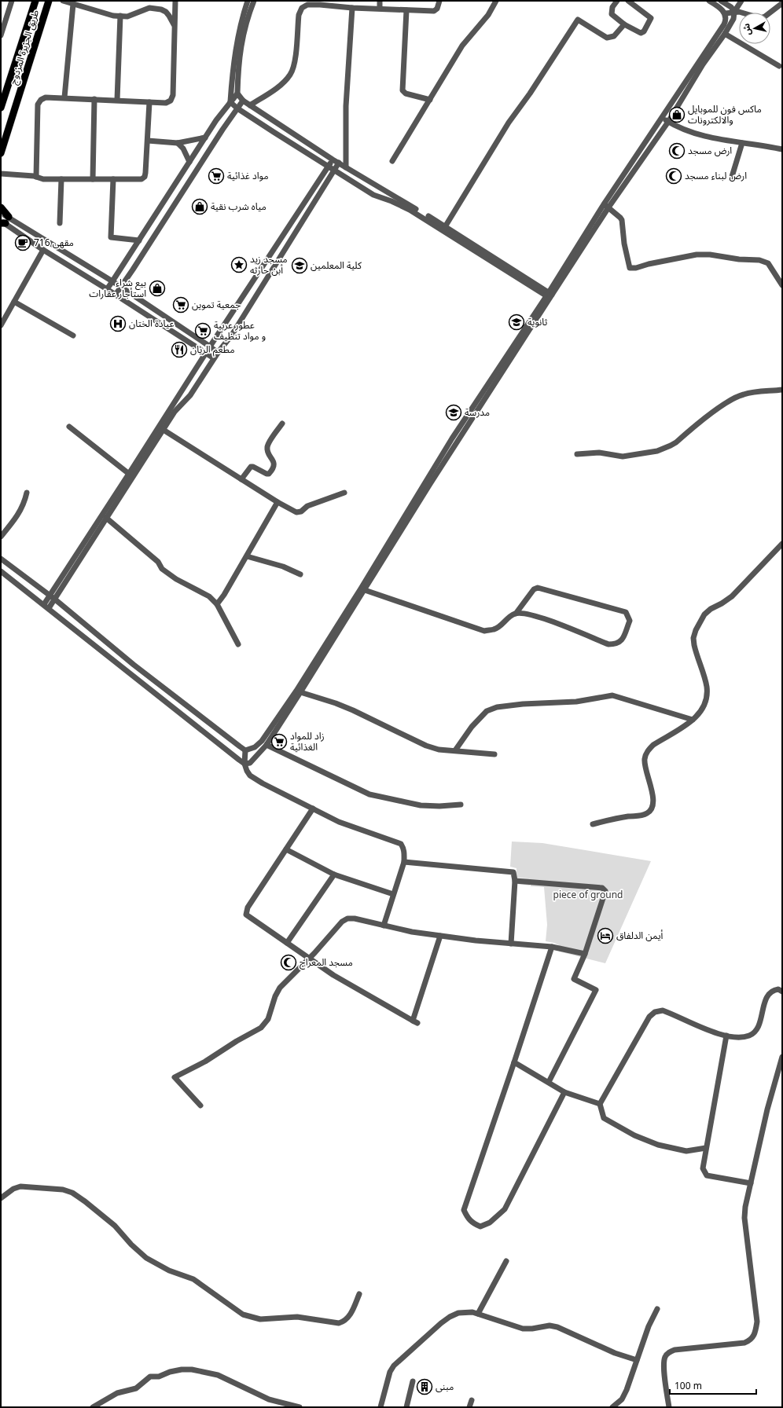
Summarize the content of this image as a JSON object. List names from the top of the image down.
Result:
{
  "streets": {
    "main road": ["طريق الجزيرة المزدوج"]
  },
  "parks": ["piece of ground"],
  "places": {
    "shop": ["ماكس فون للموبايل والالكترونات", "مياه شرب نقية", "بيع شراء استأجار عقارات"],
    "mosque": ["ارض مسجد", "ارض لبناء مسجد", "مسجد المعراج"],
    "supermarket": [
      "مواد غذائية",
      "جمعية تموين",
      "عطور عربية و مواد تنظيف",
      "زاد للمواد الغذائية"
    ],
    "cafe": ["مقهى 716"],
    "place": ["مسجد زيد أبن حارثه"],
    "school or university": ["كلية المعلمين", "ثانوية", "مدرسة"],
    "hospital": ["عيادة الختان"],
    "restaurant": ["مطعم الريان"],
    "hotel": ["أيمن الدلفاق"],
    "building": ["مبنى"]
  },
  "scale_bar": "100 m",
  "north": "left"
}
